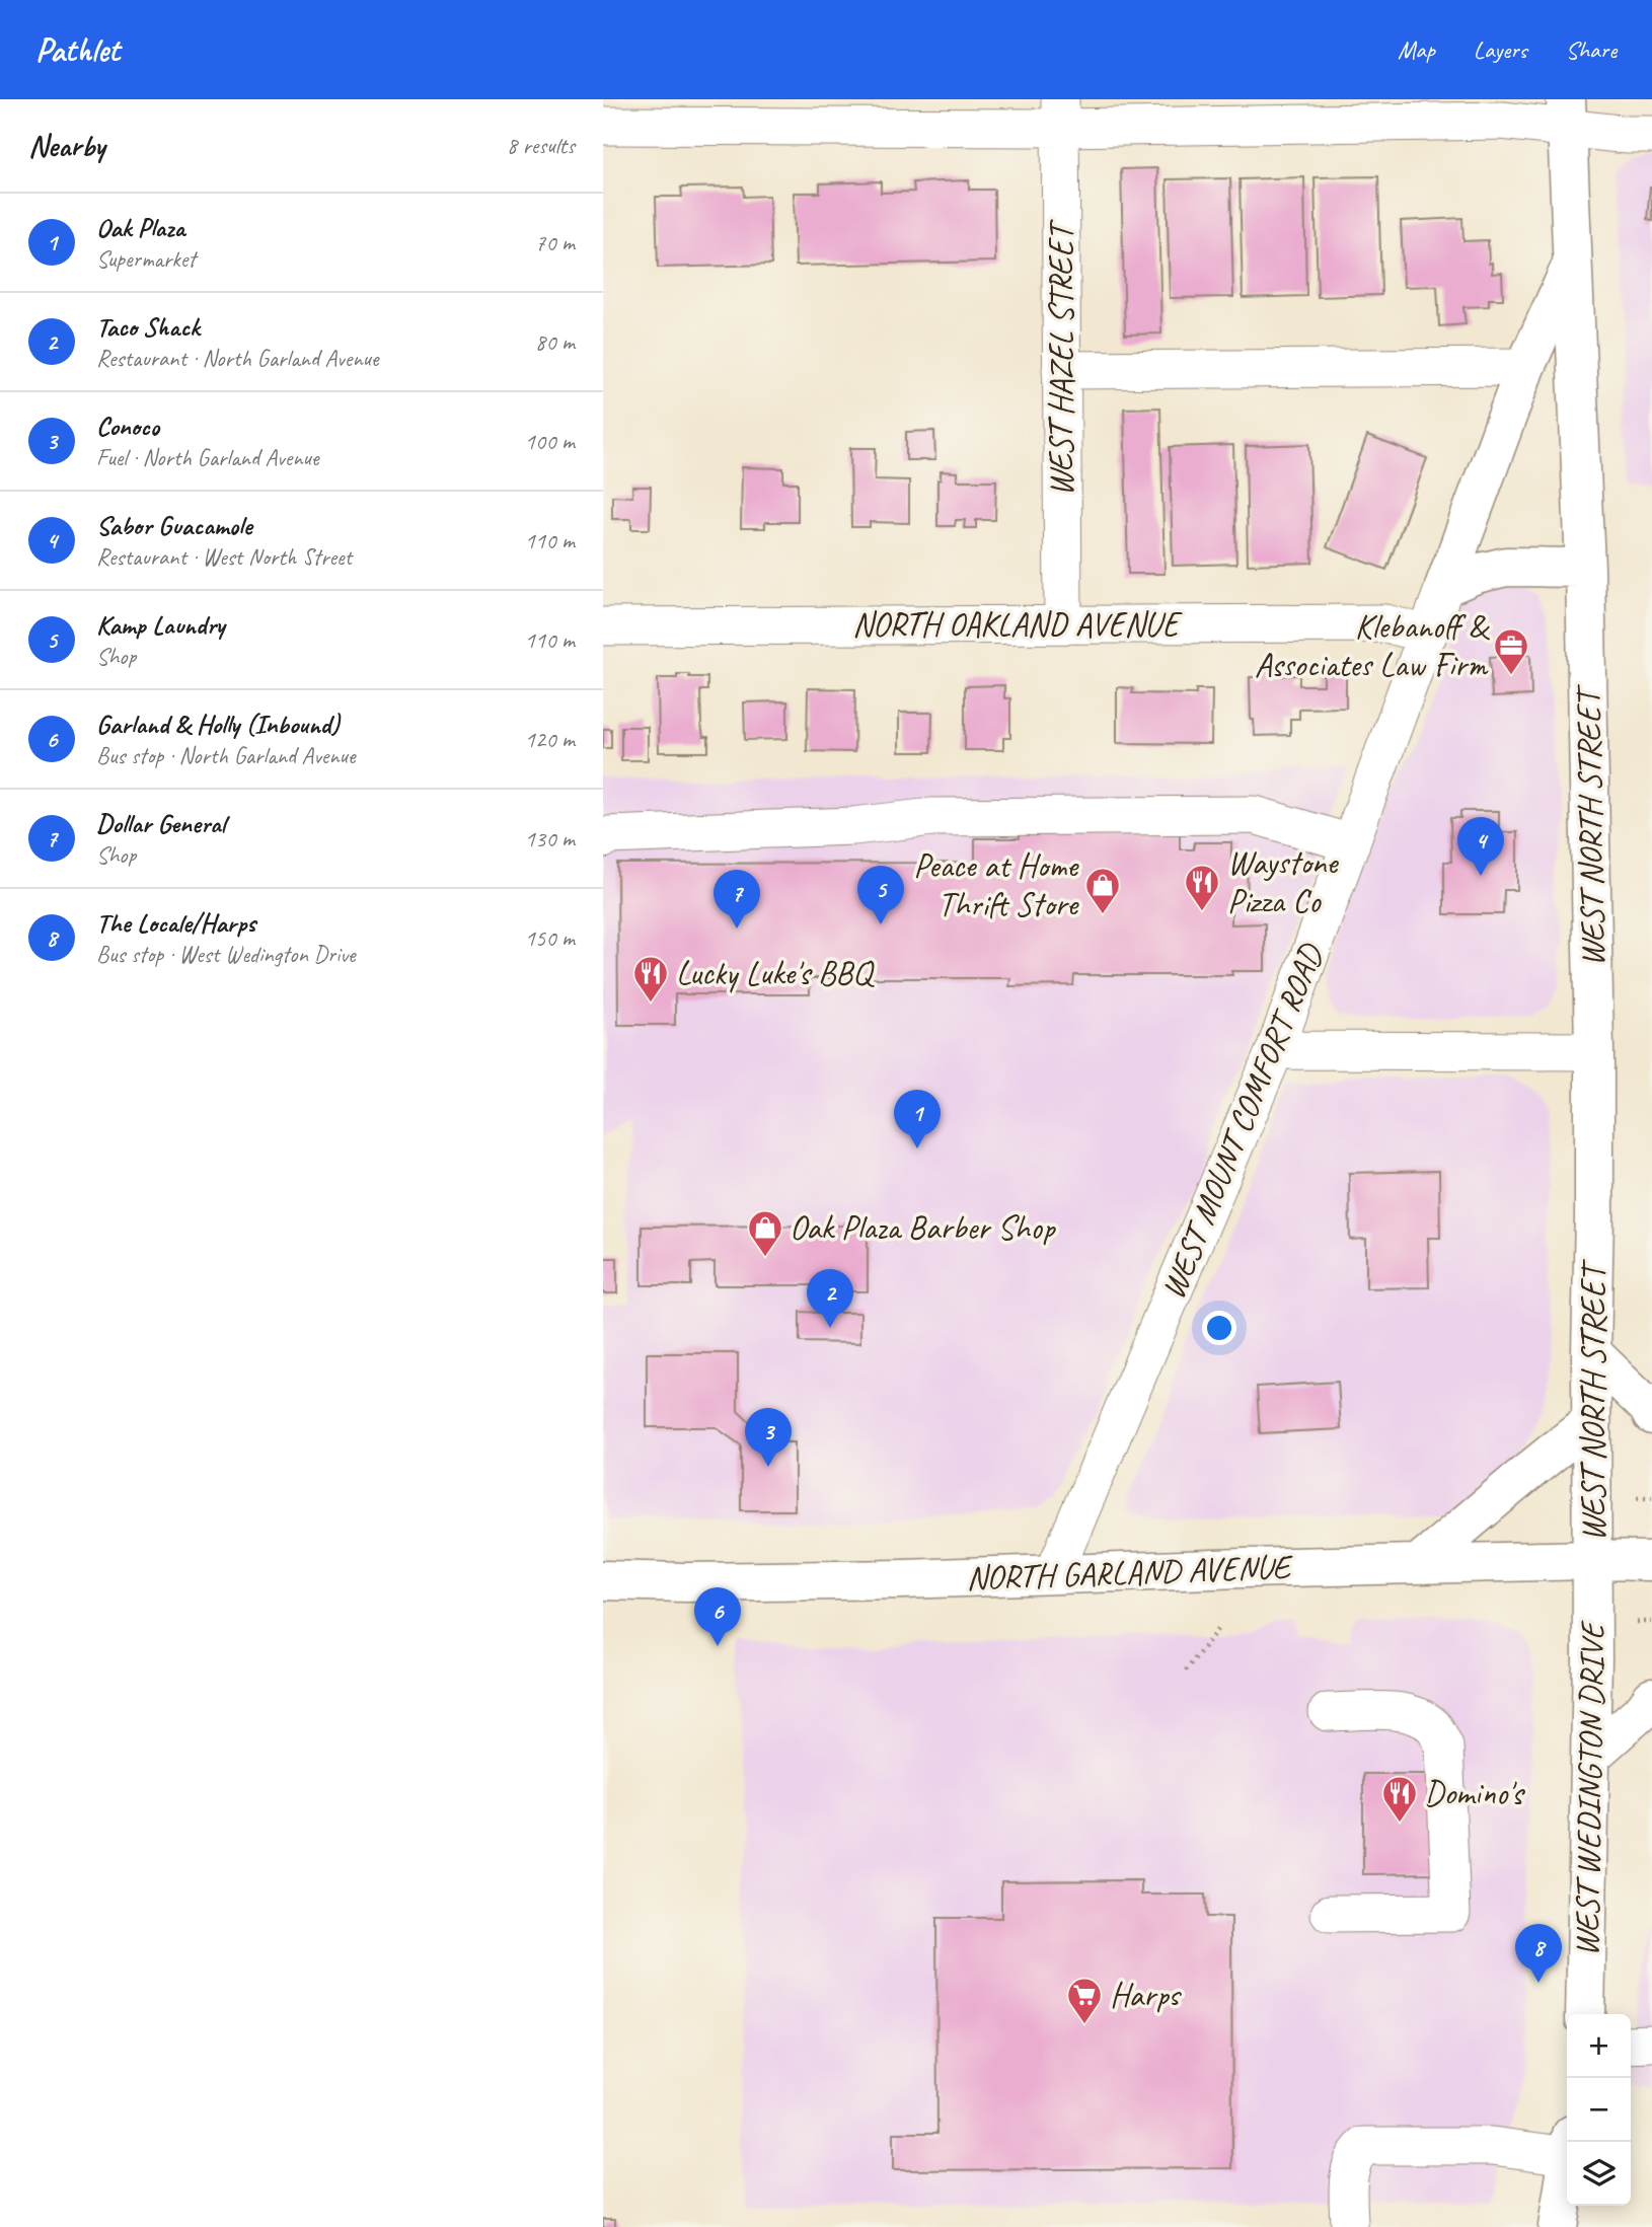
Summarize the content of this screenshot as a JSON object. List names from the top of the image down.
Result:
{
  "streets": {
    "main road": ["WEST NORTH STREET", "NORTH GARLAND AVENUE", "WEST WEDINGTON DRIVE"],
    "street": ["WEST HAZEL STREET", "NORTH OAKLAND AVENUE", "WEST MOUNT COMFORT ROAD"]
  },
  "crossings": [
    ["WEST HAZEL STREET", "NORTH OAKLAND AVENUE"],
    ["NORTH OAKLAND AVENUE", "WEST MOUNT COMFORT ROAD"],
    ["WEST NORTH STREET", "NORTH GARLAND AVENUE"],
    ["WEST NORTH STREET", "WEST WEDINGTON DRIVE"],
    ["WEST MOUNT COMFORT ROAD", "NORTH GARLAND AVENUE"],
    ["NORTH GARLAND AVENUE", "WEST WEDINGTON DRIVE"]
  ],
  "places": {
    "office": ["Klebanoff & Associates Law Firm"],
    "restaurant": ["Waystone Pizza Co", "Lucky Luke's BBQ", "Domino's"],
    "shop": ["Peace at Home Thrift Store", "Oak Plaza Barber Shop"],
    "supermarket": ["Harps"]
  },
  "page": {
    "header": "Pathlet",
    "nav": ["Map", "Layers", "Share"],
    "heading": ["Nearby", "8 results"],
    "list": [
      {
        "mark": "1",
        "name": "Oak Plaza",
        "note": "Supermarket",
        "value": "70 m"
      },
      {
        "mark": "2",
        "name": "Taco Shack",
        "note": "Restaurant · North Garland Avenue",
        "value": "80 m"
      },
      {
        "mark": "3",
        "name": "Conoco",
        "note": "Fuel · North Garland Avenue",
        "value": "100 m"
      },
      {
        "mark": "4",
        "name": "Sabor Guacamole",
        "note": "Restaurant · West North Street",
        "value": "110 m"
      },
      {
        "mark": "5",
        "name": "Kamp Laundry",
        "note": "Shop",
        "value": "110 m"
      },
      {
        "mark": "6",
        "name": "Garland & Holly (Inbound)",
        "note": "Bus stop · North Garland Avenue",
        "value": "120 m"
      },
      {
        "mark": "7",
        "name": "Dollar General",
        "note": "Shop",
        "value": "130 m"
      },
      {
        "mark": "8",
        "name": "The Locale/Harps",
        "note": "Bus stop · West Wedington Drive",
        "value": "150 m"
      }
    ],
    "pins": [
      "4",
      "5",
      "7",
      "1",
      "2",
      "3",
      "6",
      "8"
    ],
    "map_buttons": ["+", "−"]
  }
}
